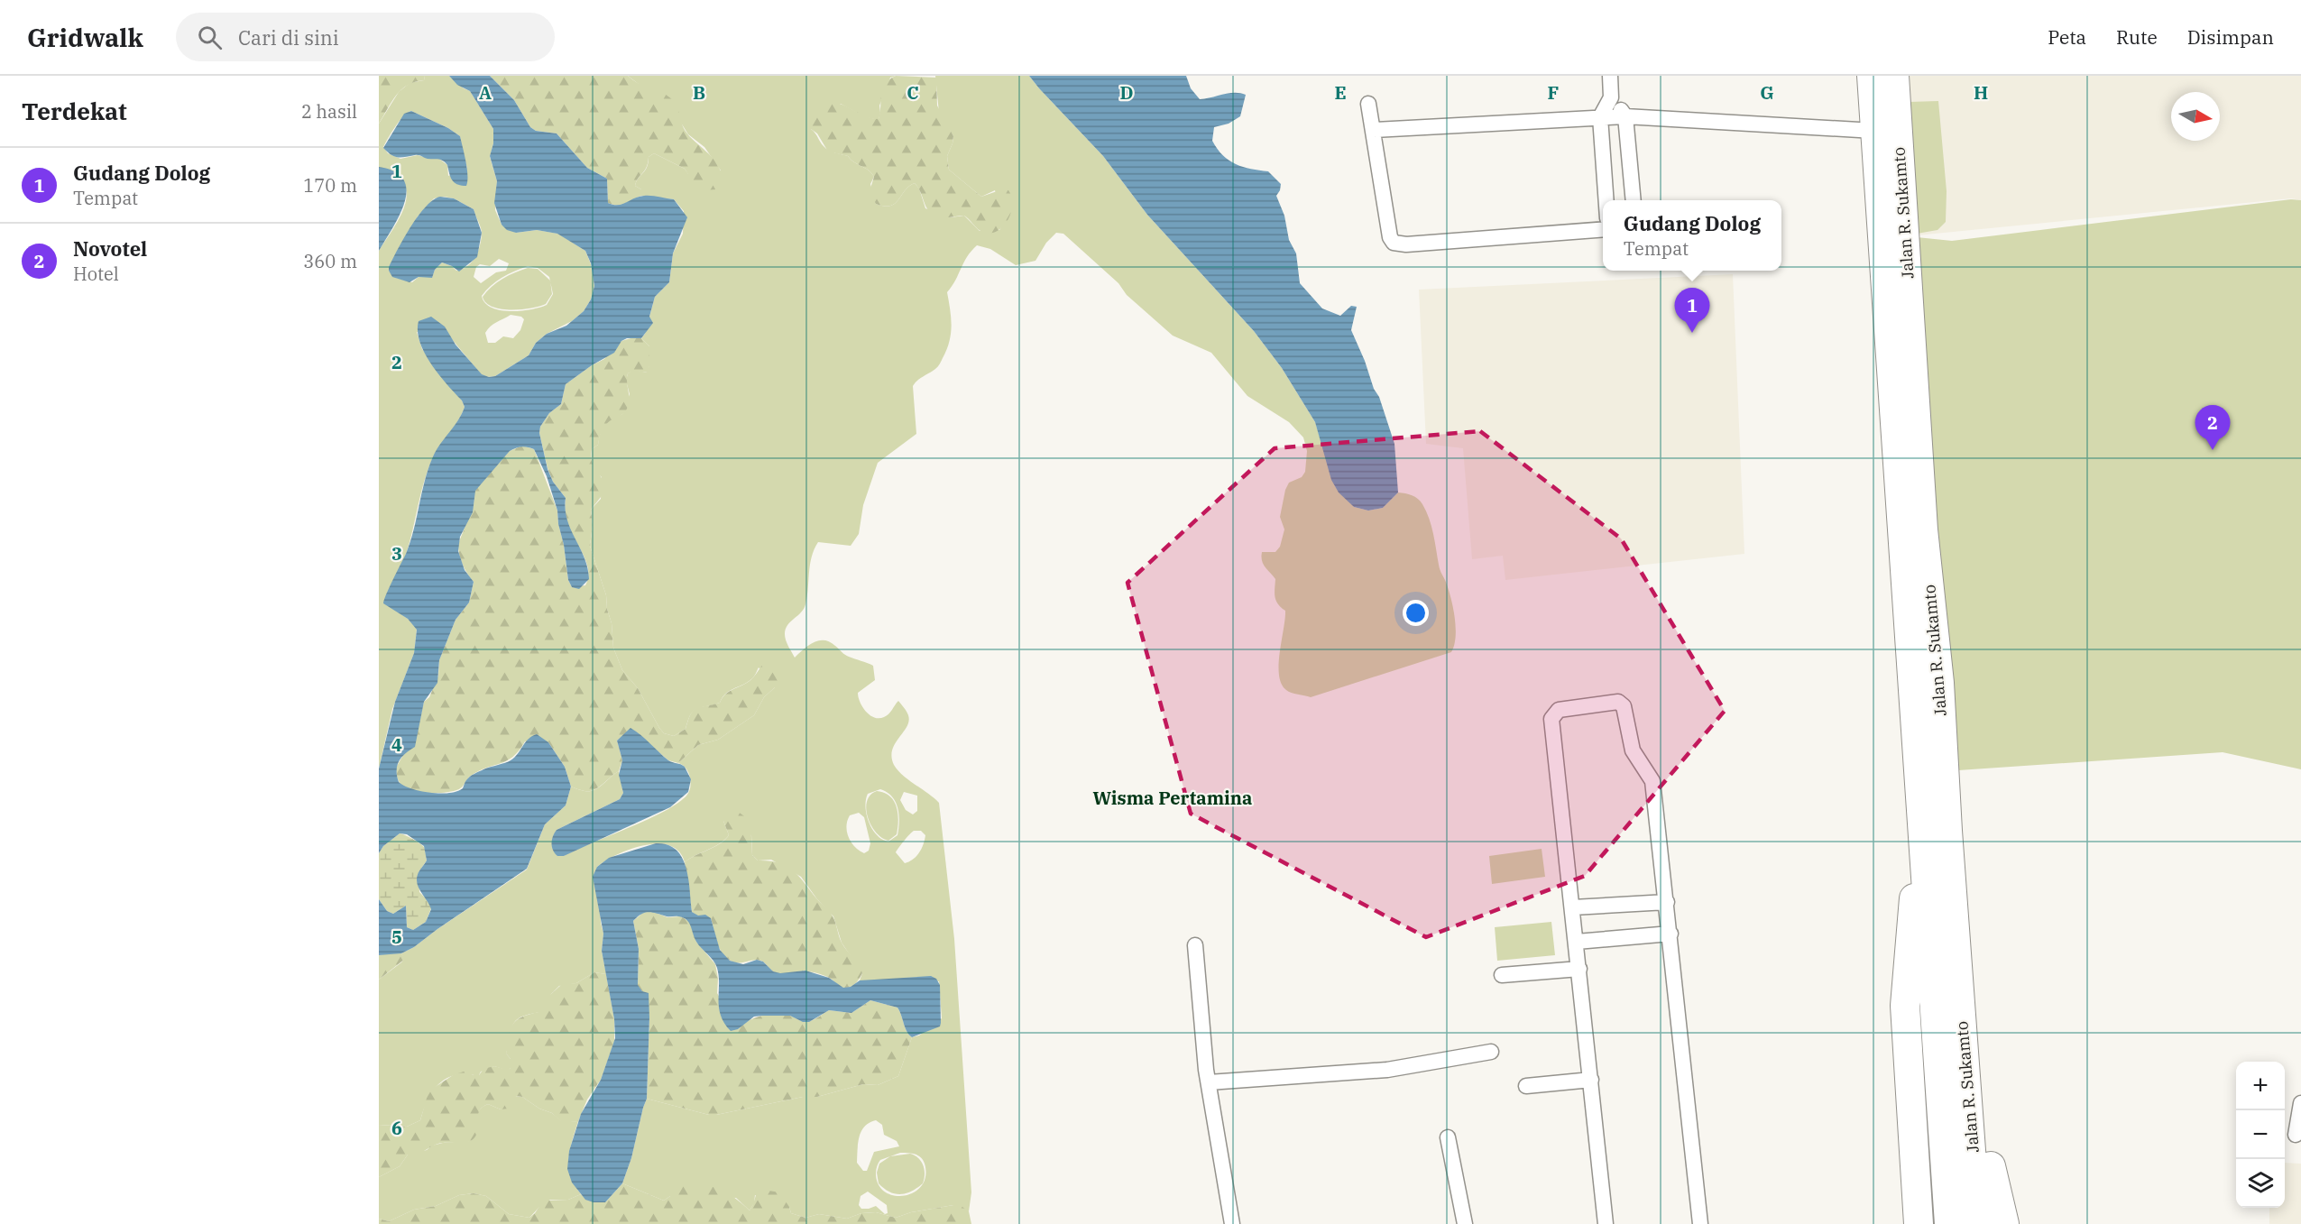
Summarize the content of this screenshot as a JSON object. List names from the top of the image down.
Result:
{
  "streets": {
    "highway": ["Jalan R. Sukamto"]
  },
  "districts": ["Wisma Pertamina"],
  "north": "right",
  "page": {
    "header": "Gridwalk",
    "search": "Cari di sini",
    "nav": ["Peta", "Rute", "Disimpan"],
    "heading": ["Terdekat", "2 hasil"],
    "list": [
      {
        "mark": "1",
        "name": "Gudang Dolog",
        "note": "Tempat",
        "value": "170 m"
      },
      {
        "mark": "2",
        "name": "Novotel",
        "note": "Hotel",
        "value": "360 m"
      }
    ],
    "popup": ["Gudang Dolog", "Tempat"],
    "pins": ["1", "2"],
    "map_buttons": ["+", "−"]
  },
  "grid": {
    "columns": [
      "A",
      "B",
      "C",
      "D",
      "E",
      "F",
      "G",
      "H"
    ],
    "rows": [
      "1",
      "2",
      "3",
      "4",
      "5",
      "6"
    ]
  }
}
